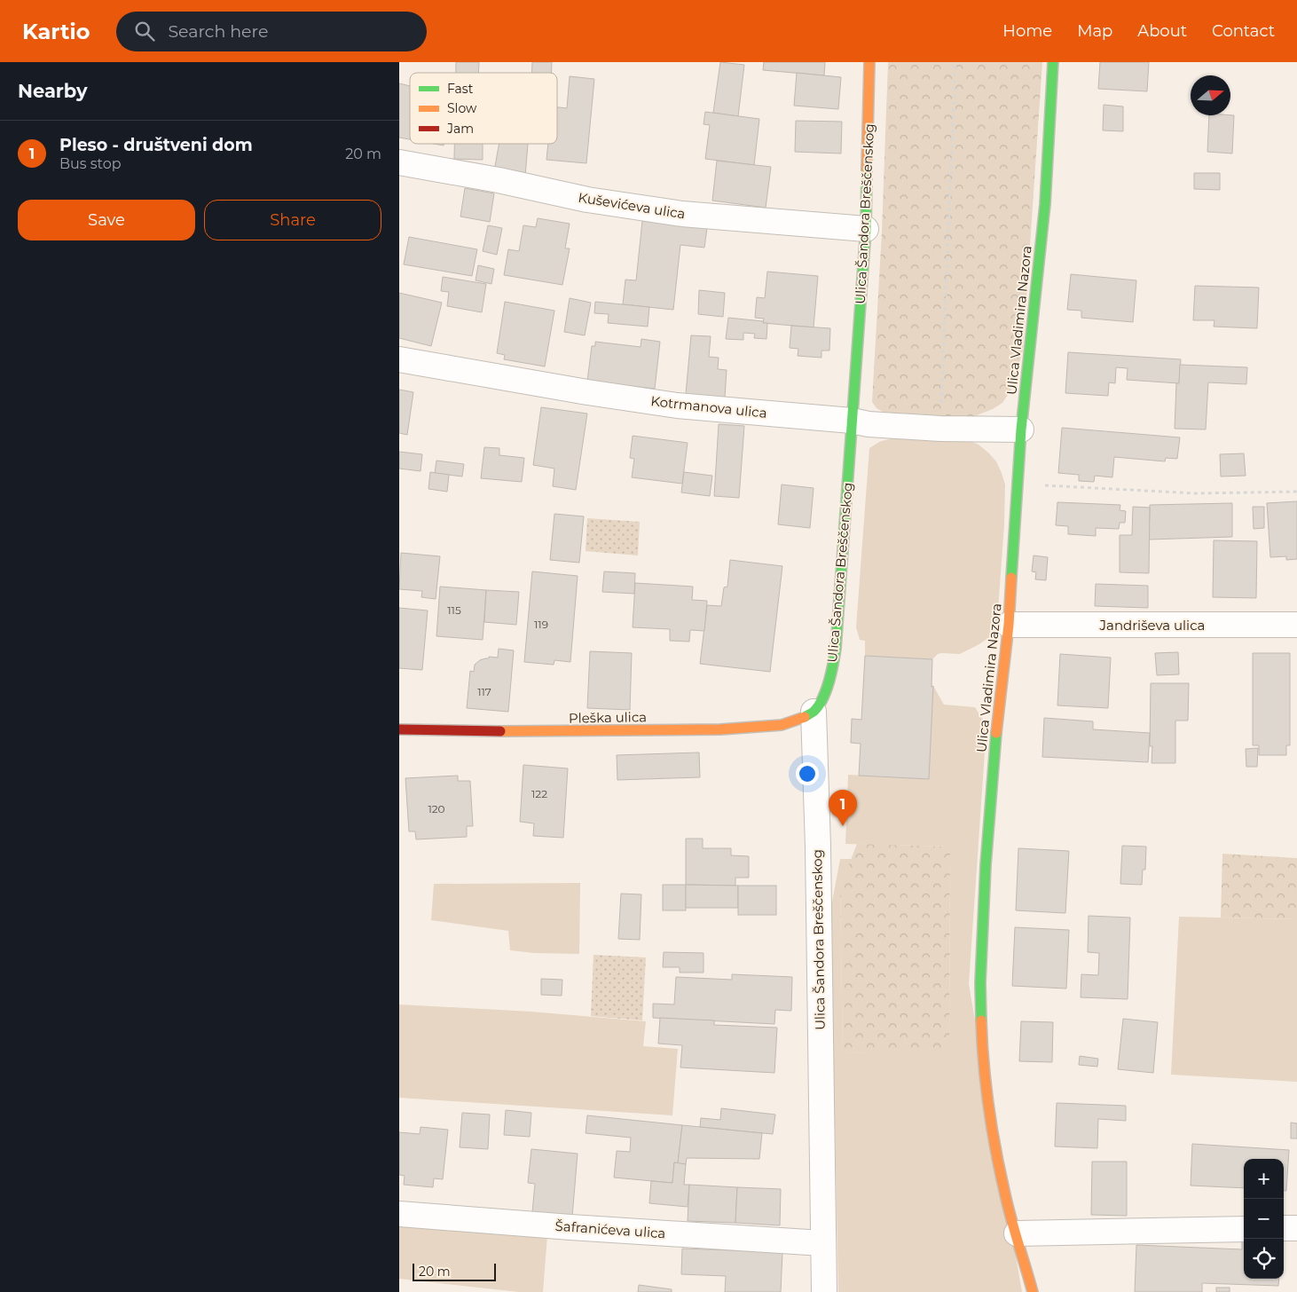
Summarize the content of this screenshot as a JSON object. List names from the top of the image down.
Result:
{
  "streets": {
    "street": [
      "Kuševićeva ulica",
      "Ulica Šandora Breščenskog",
      "Ulica Vladimira Nazora",
      "Kotrmanova ulica",
      "Jandriševa ulica",
      "Pleška ulica",
      "Šafranićeva ulica"
    ]
  },
  "crossings": [
    ["Kuševićeva ulica", "Ulica Šandora Breščenskog"],
    ["Ulica Šandora Breščenskog", "Kotrmanova ulica"],
    ["Ulica Šandora Breščenskog", "Pleška ulica"],
    ["Ulica Šandora Breščenskog", "Šafranićeva ulica"],
    ["Ulica Vladimira Nazora", "Kotrmanova ulica"],
    ["Ulica Vladimira Nazora", "Jandriševa ulica"]
  ],
  "house_numbers": [
    "115",
    "119",
    "117",
    "122",
    "120"
  ],
  "legend": ["Fast", "Slow", "Jam"],
  "scale_bar": "20 m",
  "north": "right",
  "page": {
    "header": "Kartio",
    "search": "Search here",
    "nav": [
      "Home",
      "Map",
      "About",
      "Contact"
    ],
    "heading": "Nearby",
    "list": [
      {
        "mark": "1",
        "name": "Pleso - društveni dom",
        "note": "Bus stop",
        "value": "20 m"
      }
    ],
    "buttons": ["Save", "Share"],
    "pins": "1",
    "map_buttons": ["+", "−"],
    "scale": "20 m"
  }
}
